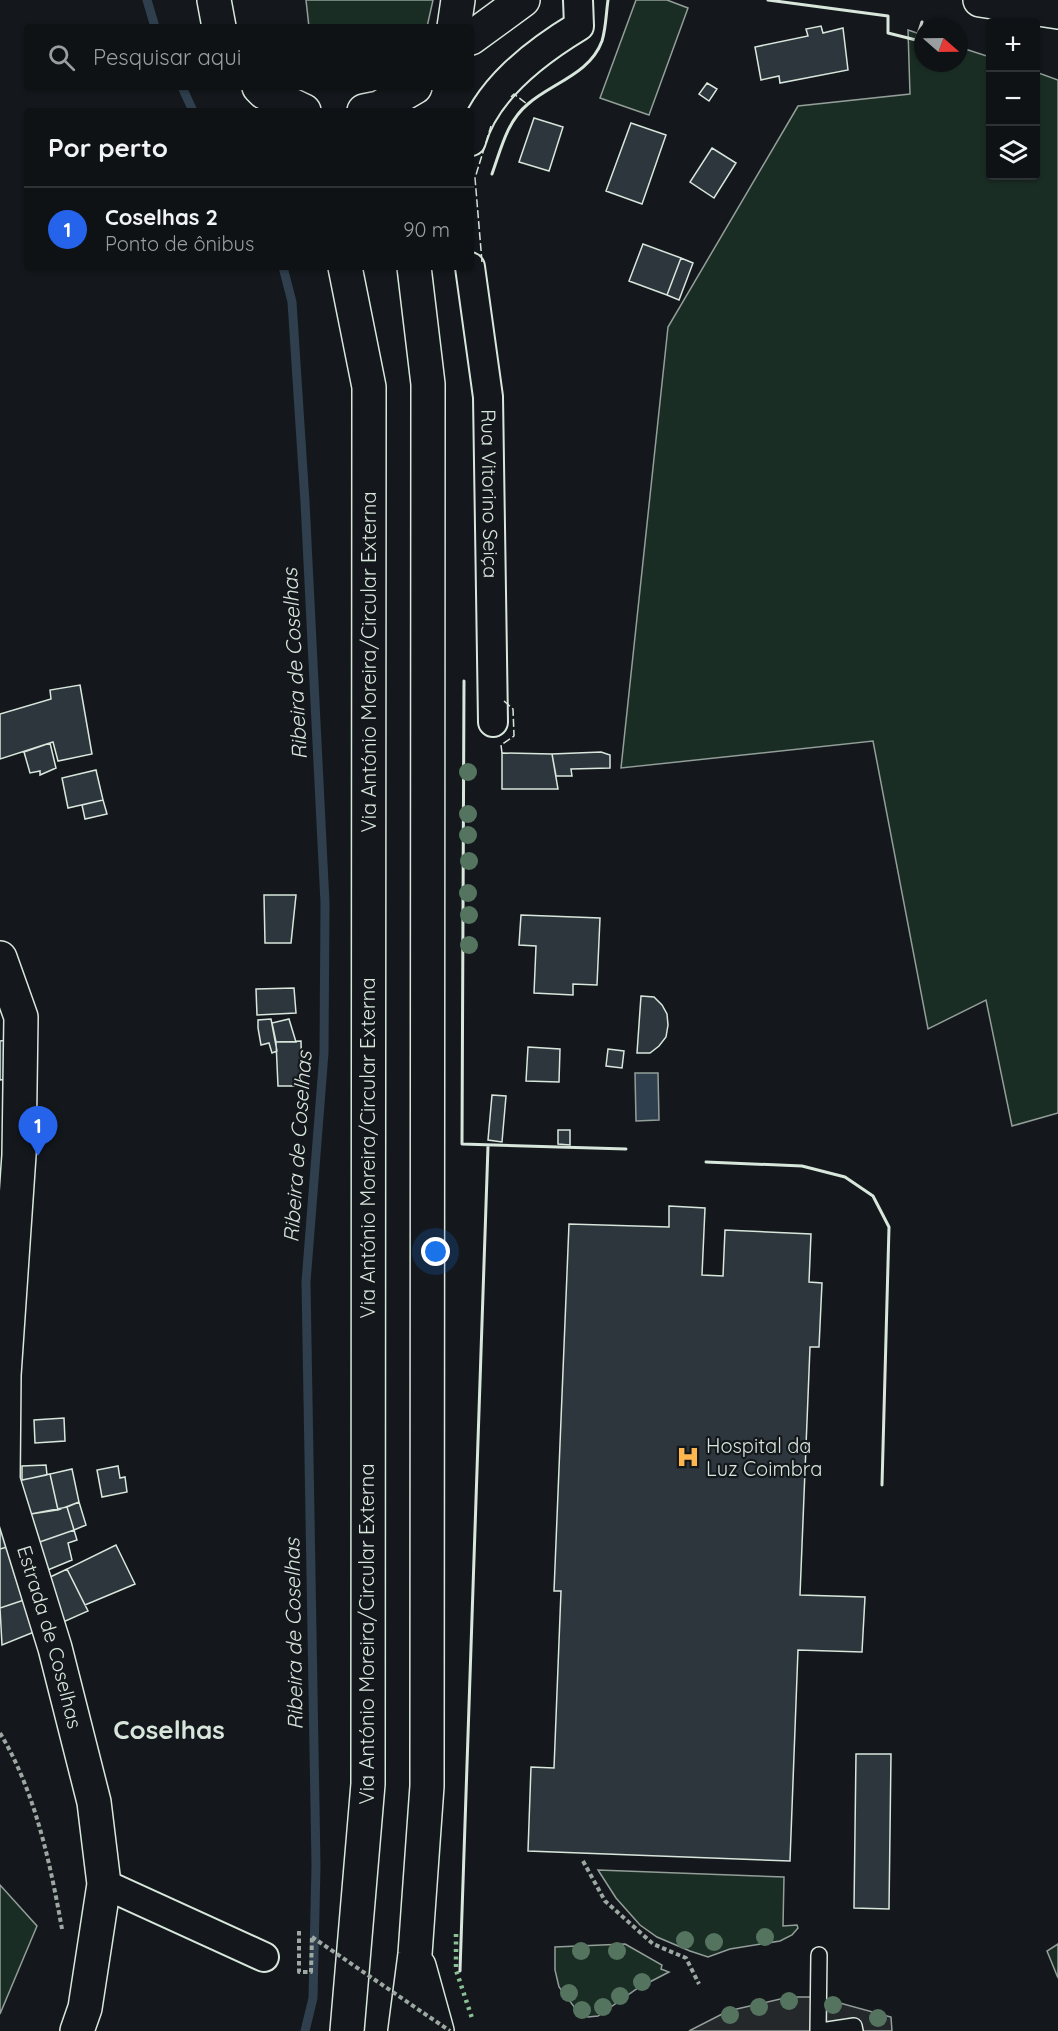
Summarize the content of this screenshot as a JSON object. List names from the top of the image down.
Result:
{
  "streets": {
    "main road": ["Via António Moreira/Circular Externa", "Estrada de Coselhas"],
    "street": ["Rua Vitorino Seiça"]
  },
  "districts": ["Coselhas"],
  "water": ["Ribeira de Coselhas"],
  "places": {
    "hospital": ["Hospital da Luz Coimbra"]
  },
  "north": "right",
  "page": {
    "map_buttons": ["+", "−"],
    "search": "Pesquisar aqui",
    "heading": "Por perto",
    "list": [
      {
        "mark": "1",
        "name": "Coselhas 2",
        "note": "Ponto de ônibus",
        "value": "90 m"
      }
    ],
    "pins": "1"
  }
}
